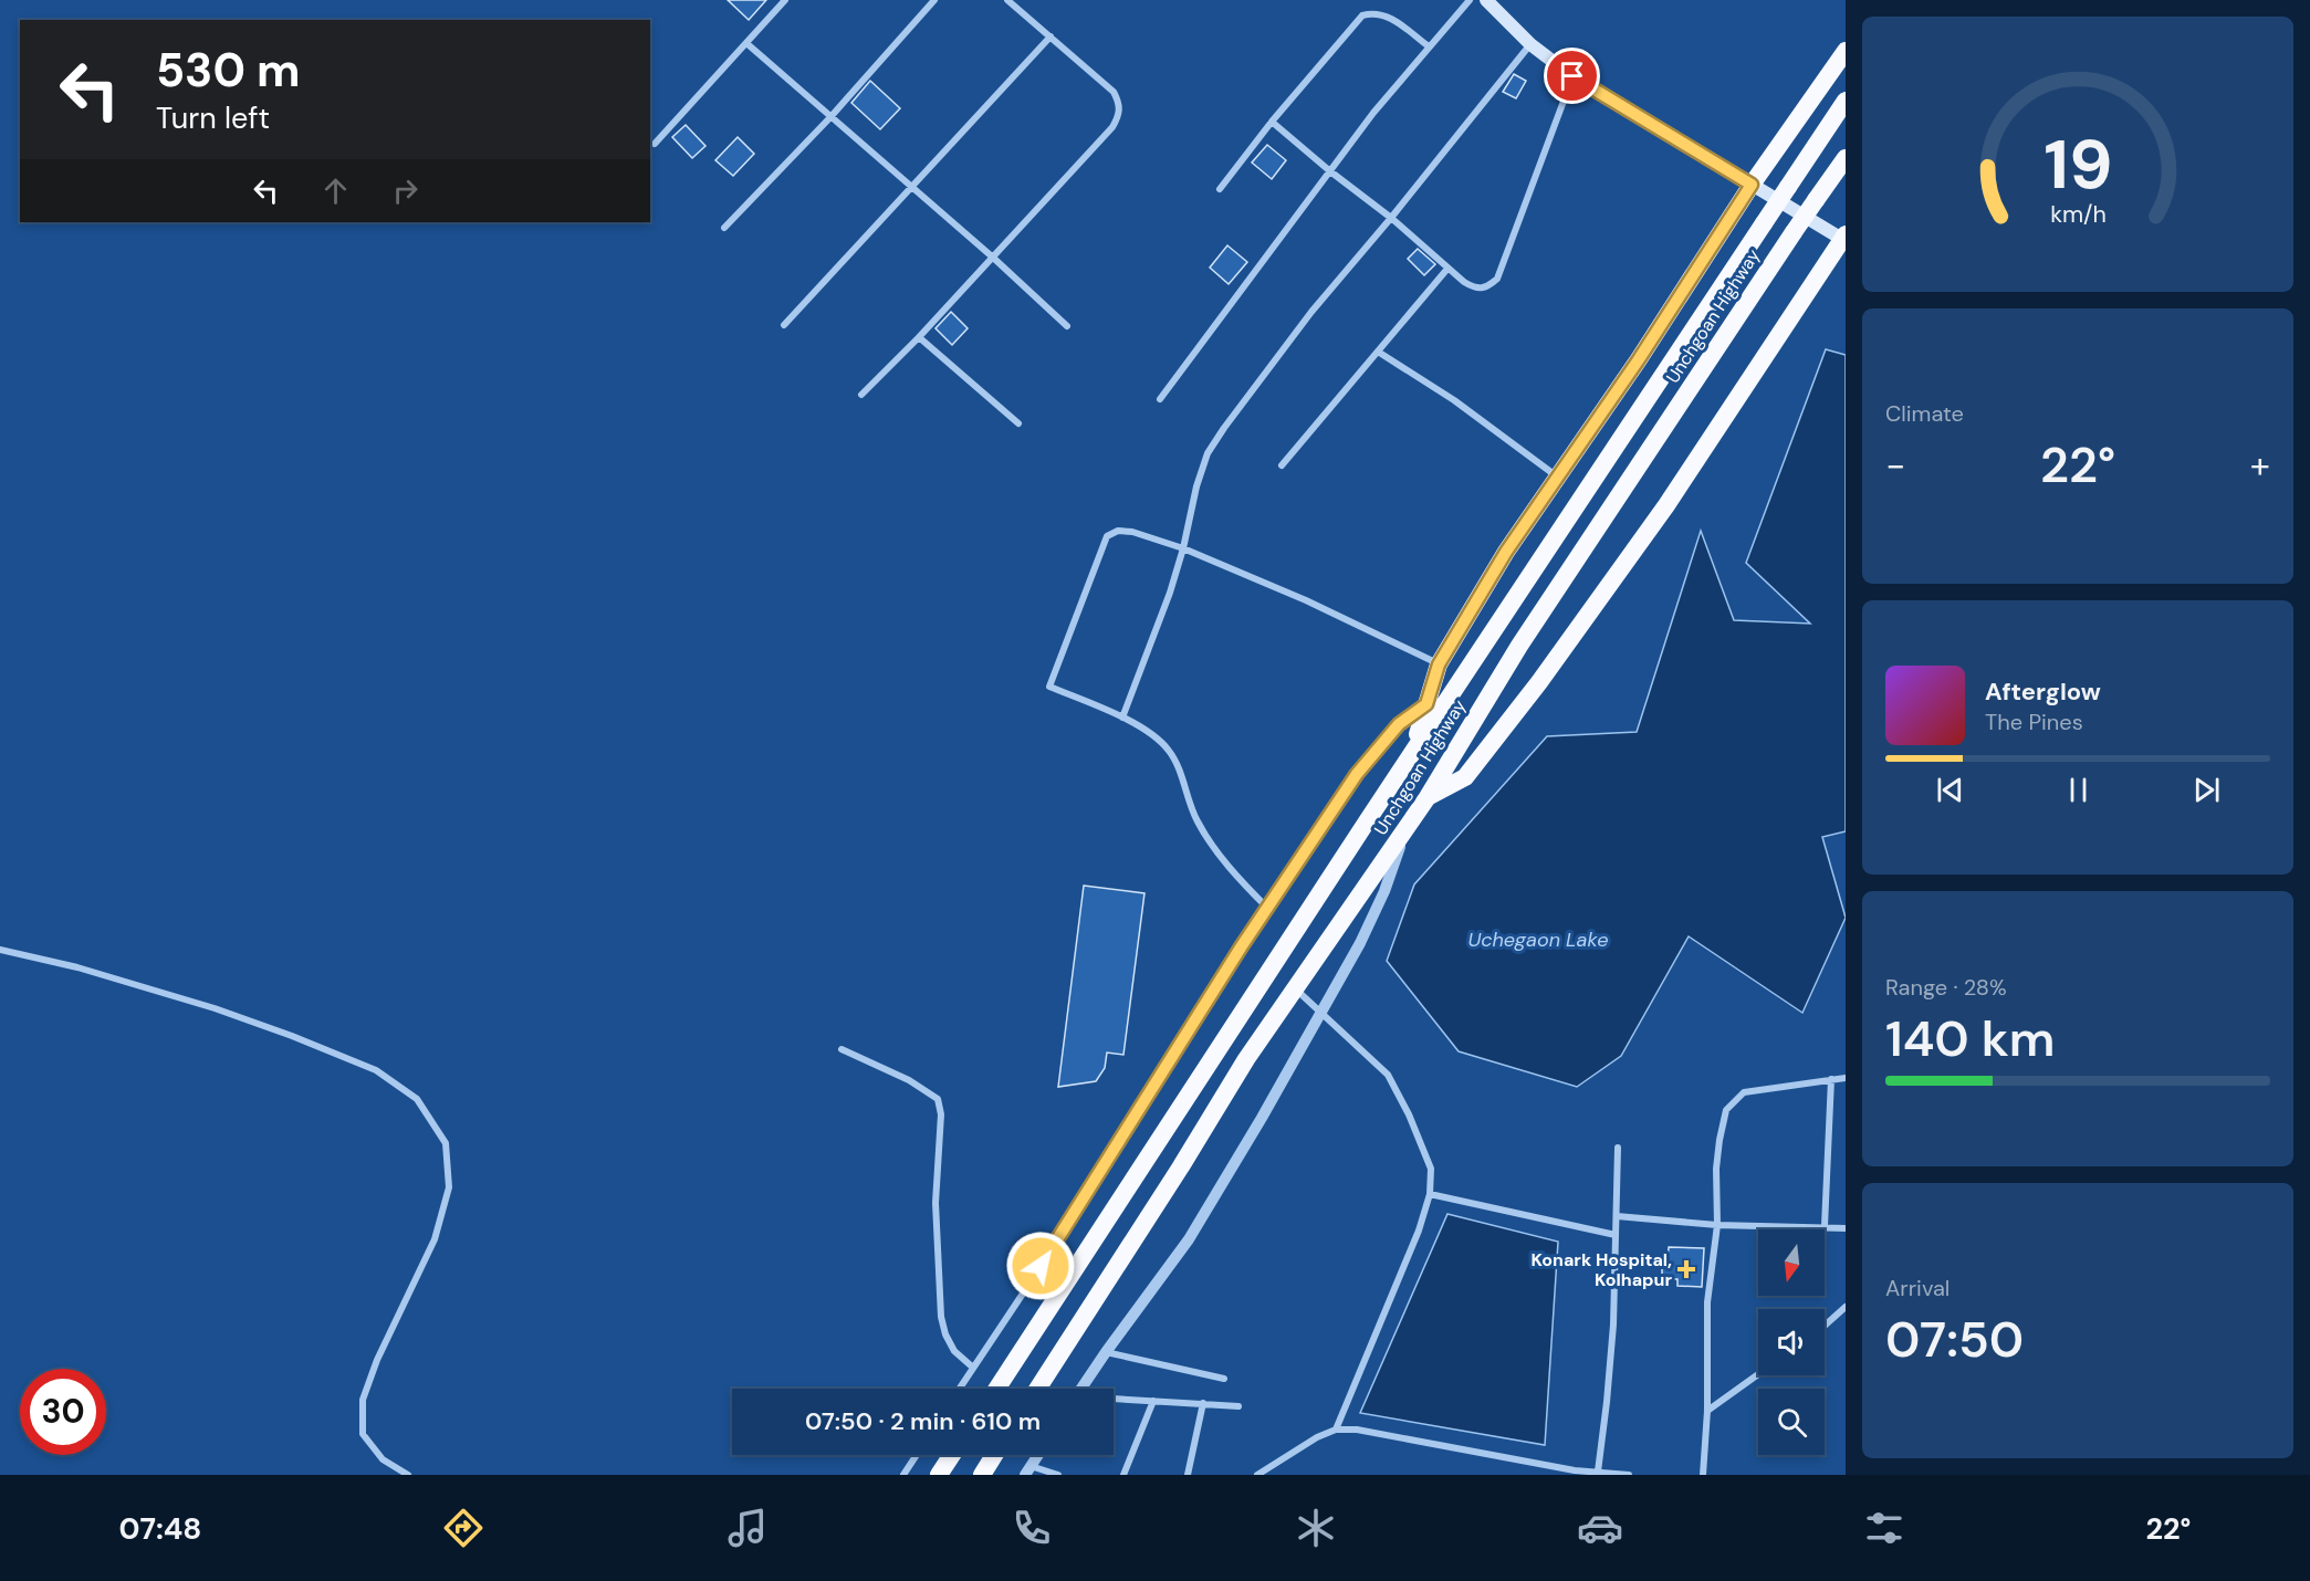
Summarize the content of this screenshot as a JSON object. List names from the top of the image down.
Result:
{
  "streets": {
    "highway": ["Unchgoan Highway"]
  },
  "water": ["Uchegaon Lake"],
  "places": {
    "health": ["Konark Hospital, Kolhapur"]
  },
  "north": "bottom",
  "page": {
    "turn": ["530 m", "Turn left"],
    "tile": [
      "Climate",
      ["Range · 28%", "140 km"],
      ["Arrival", "07:50"]
    ],
    "heat": ["−", "22°", "+"],
    "song": ["Afterglow", "The Pines"],
    "limit": "30",
    "trip": "07:50 · 2 min · 610 m",
    "tabs": ["07:48", "22°"],
    "gauge": ["19", "km/h"]
  }
}
